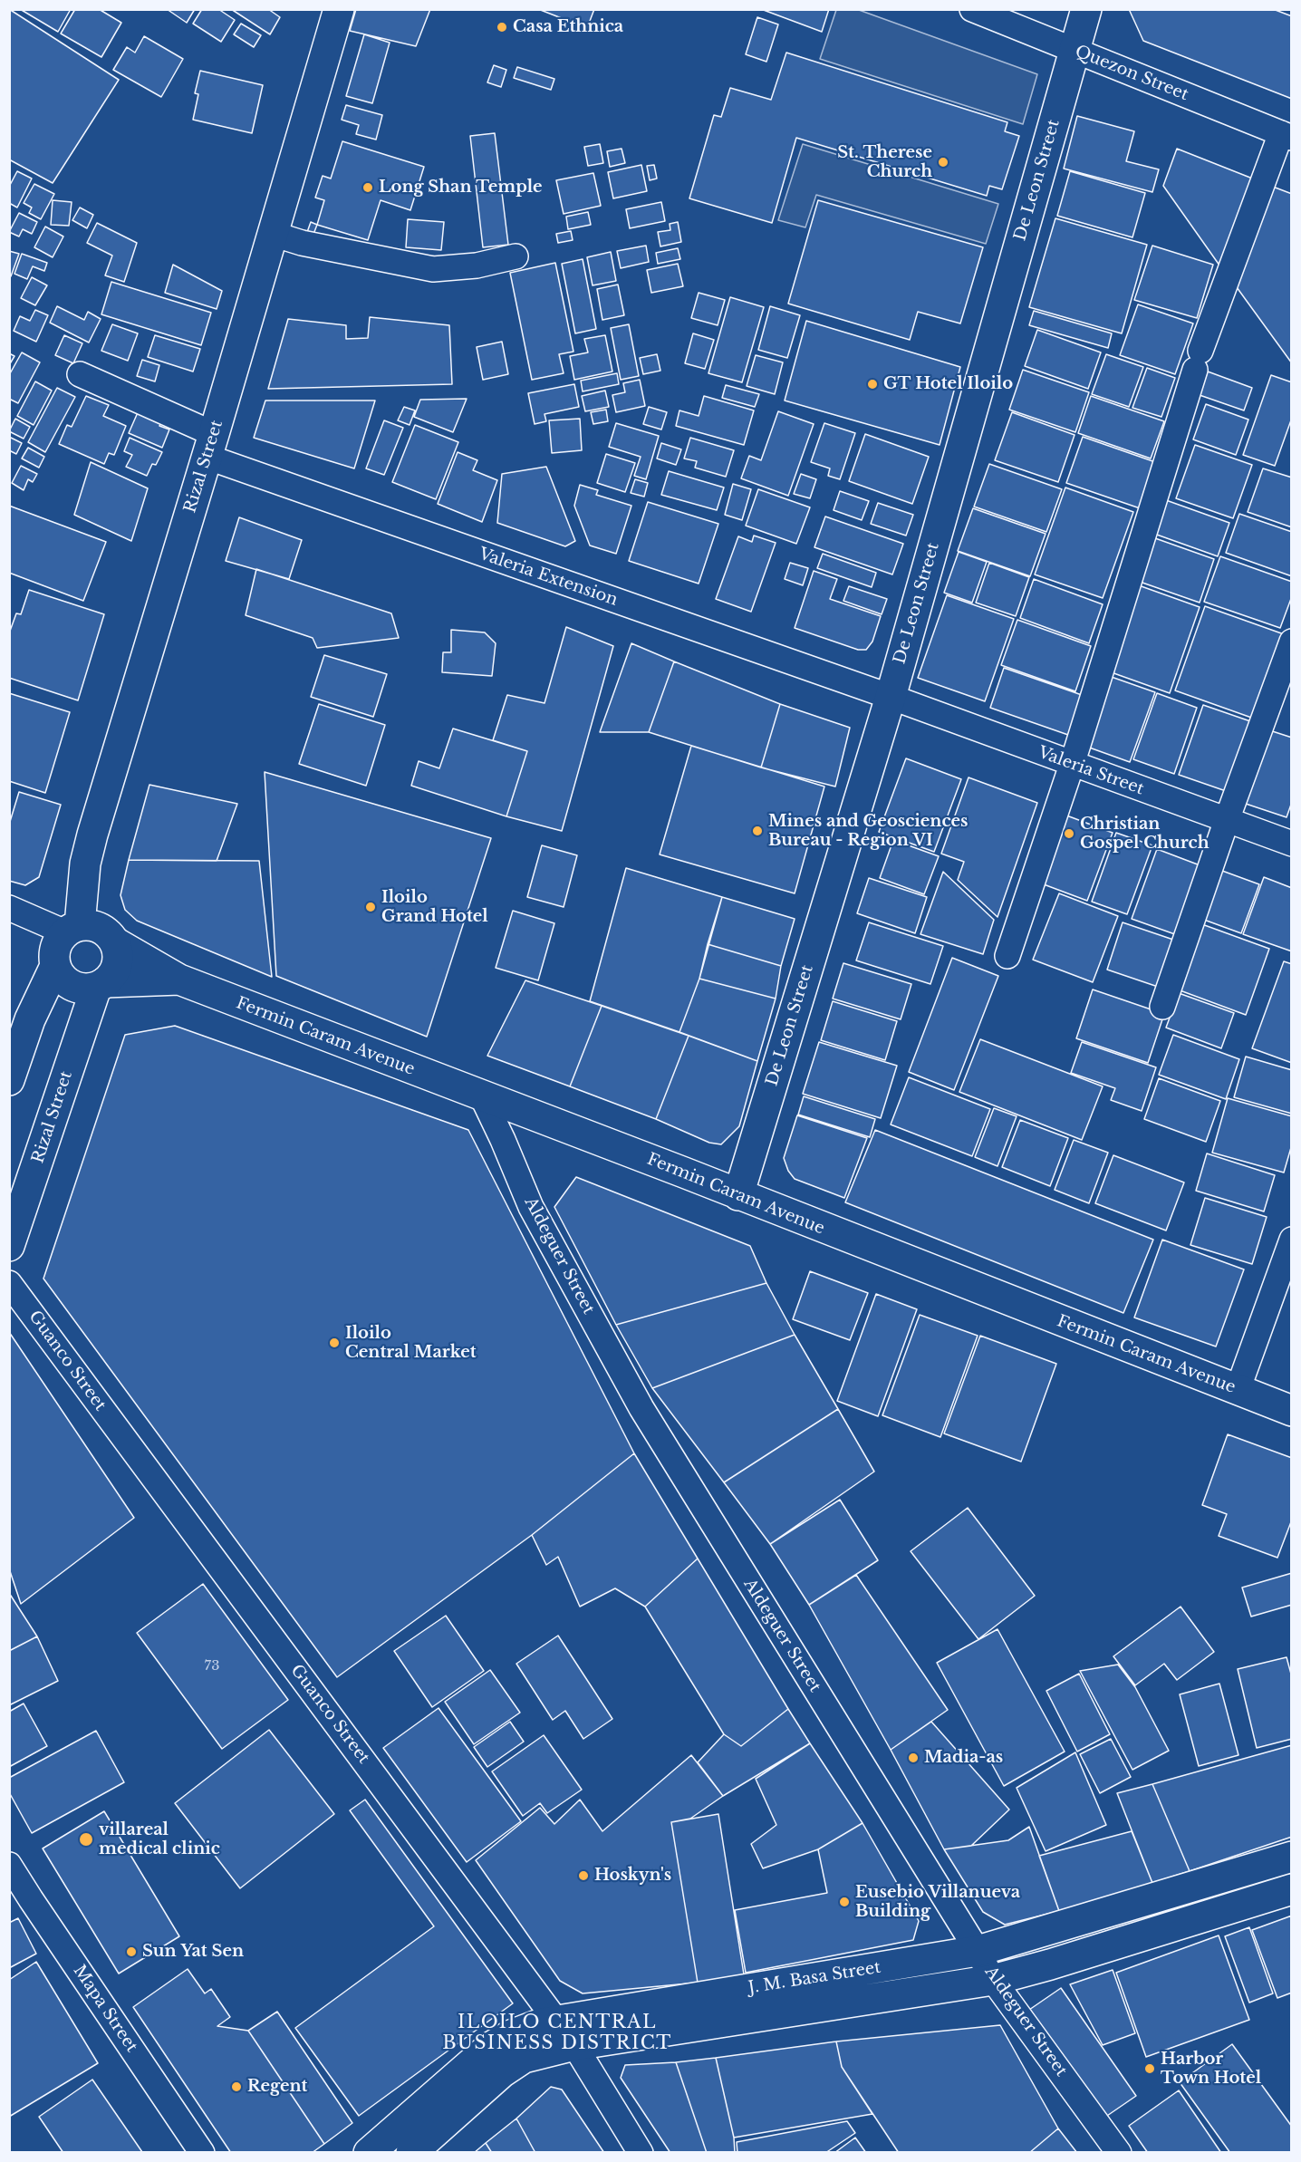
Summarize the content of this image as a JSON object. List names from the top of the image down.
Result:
{
  "streets": {
    "main road": [
      "De Leon Street",
      "Rizal Street",
      "Fermin Caram Avenue",
      "J. M. Basa Street"
    ],
    "street": [
      "Quezon Street",
      "Valeria Extension",
      "Valeria Street",
      "Aldeguer Street",
      "Guanco Street",
      "Mapa Street"
    ]
  },
  "crossings": [
    ["Quezon Street", "De Leon Street"],
    ["De Leon Street", "Valeria Extension"],
    ["De Leon Street", "Valeria Street"],
    ["De Leon Street", "Fermin Caram Avenue"],
    ["Rizal Street", "Valeria Extension"],
    ["Rizal Street", "Fermin Caram Avenue"],
    ["Valeria Extension", "Valeria Street"],
    ["Fermin Caram Avenue", "Aldeguer Street"],
    ["Aldeguer Street", "J. M. Basa Street"],
    ["Guanco Street", "J. M. Basa Street"]
  ],
  "districts": ["ILOILO CENTRAL BUSINESS DISTRICT"],
  "places": [
    "Casa Ethnica",
    "St. Therese Church",
    "Long Shan Temple",
    "GT Hotel Iloilo",
    "Mines and Geosciences Bureau - Region VI",
    "Christian Gospel Church",
    "Iloilo Grand Hotel",
    "Iloilo Central Market",
    "Madia-as",
    "villareal medical clinic",
    "Hoskyn's",
    "Eusebio Villanueva Building",
    "Sun Yat Sen",
    "Harbor Town Hotel",
    "Regent"
  ],
  "house_numbers": ["73"]
}
